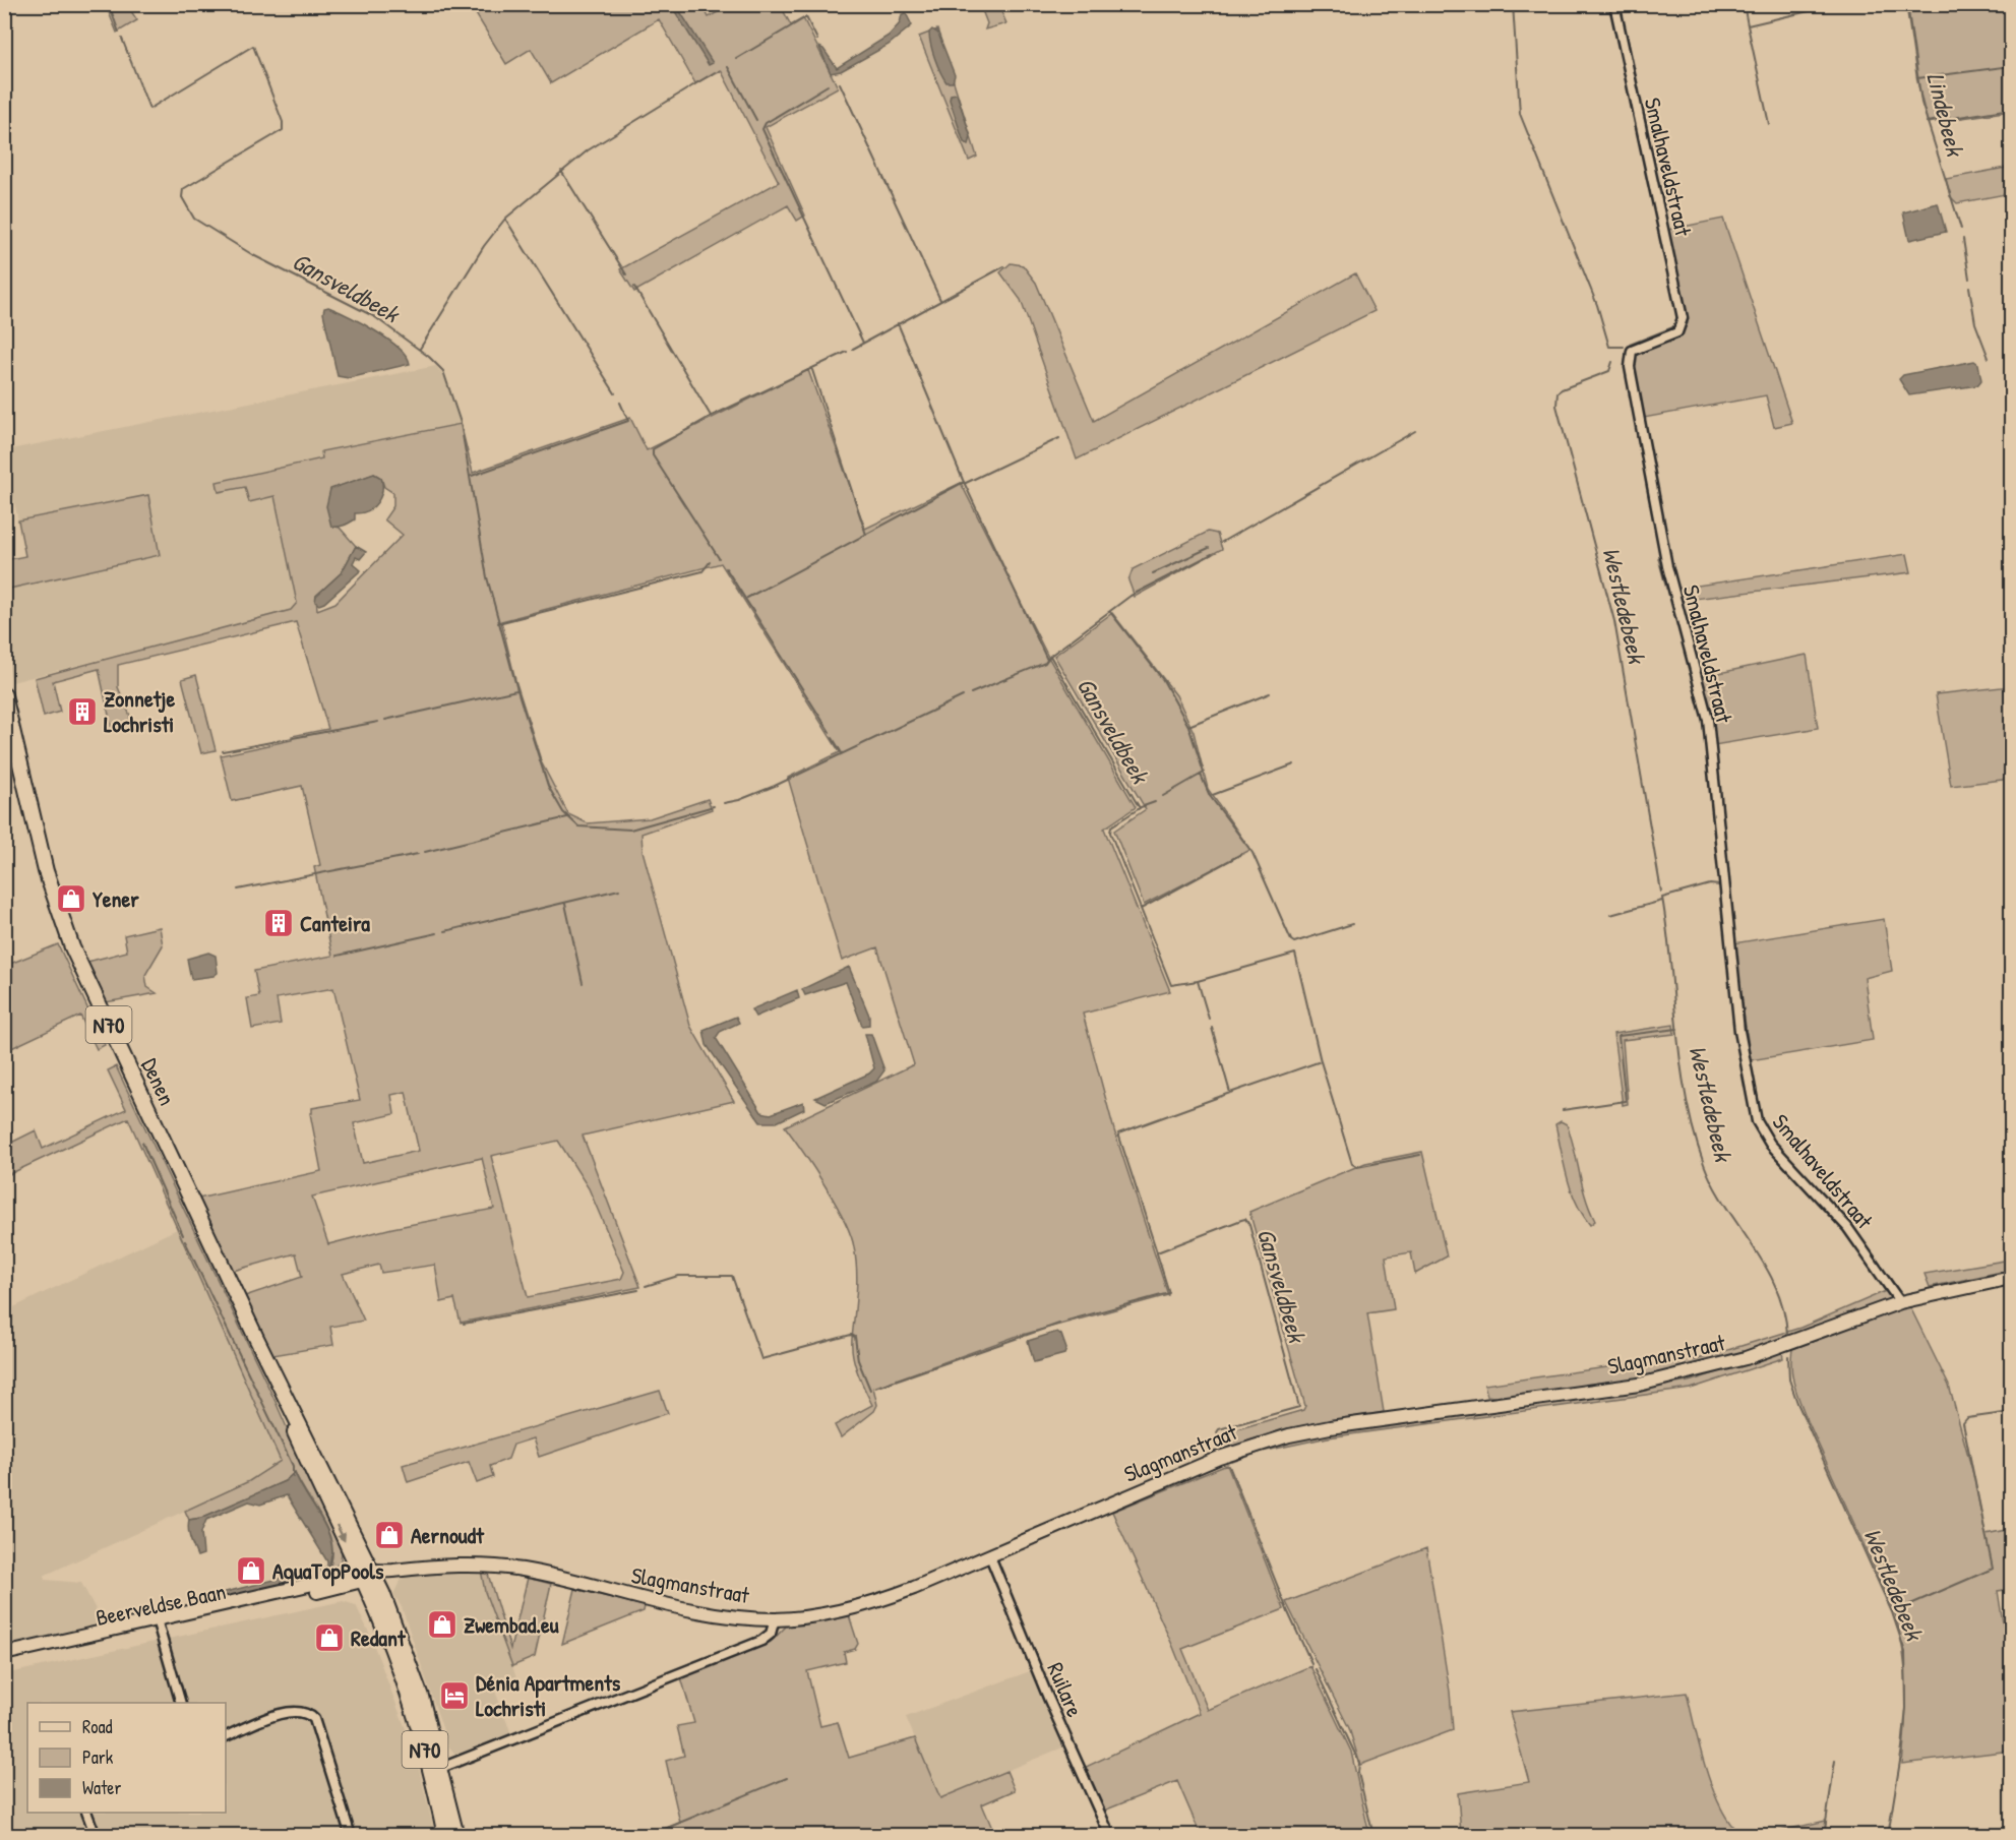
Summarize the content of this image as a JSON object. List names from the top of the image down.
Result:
{
  "streets": {
    "main road": [
      "N70",
      "Denen",
      "Slagmanstraat",
      "Beerveldse Baan"
    ],
    "street": ["Smalhaveldstraat", "Ruilare"]
  },
  "crossings": [
    ["Smalhaveldstraat", "Slagmanstraat"],
    ["N70", "Denen"],
    ["N70", "Slagmanstraat"],
    ["N70", "Beerveldse Baan"],
    ["Denen", "Slagmanstraat"],
    ["Denen", "Beerveldse Baan"],
    ["Slagmanstraat", "Beerveldse Baan"],
    ["Slagmanstraat", "Ruilare"]
  ],
  "water": ["Lindebeek", "Gansveldbeek", "Westledebeek"],
  "places": {
    "building": ["Zonnetje Lochristi", "Canteira"],
    "shop": [
      "Yener",
      "Aernoudt",
      "AquaTopPools",
      "Zwembad.eu",
      "Redant"
    ],
    "hotel": ["Dénia Apartments Lochristi"]
  },
  "legend": ["Road", "Park", "Water"]
}
